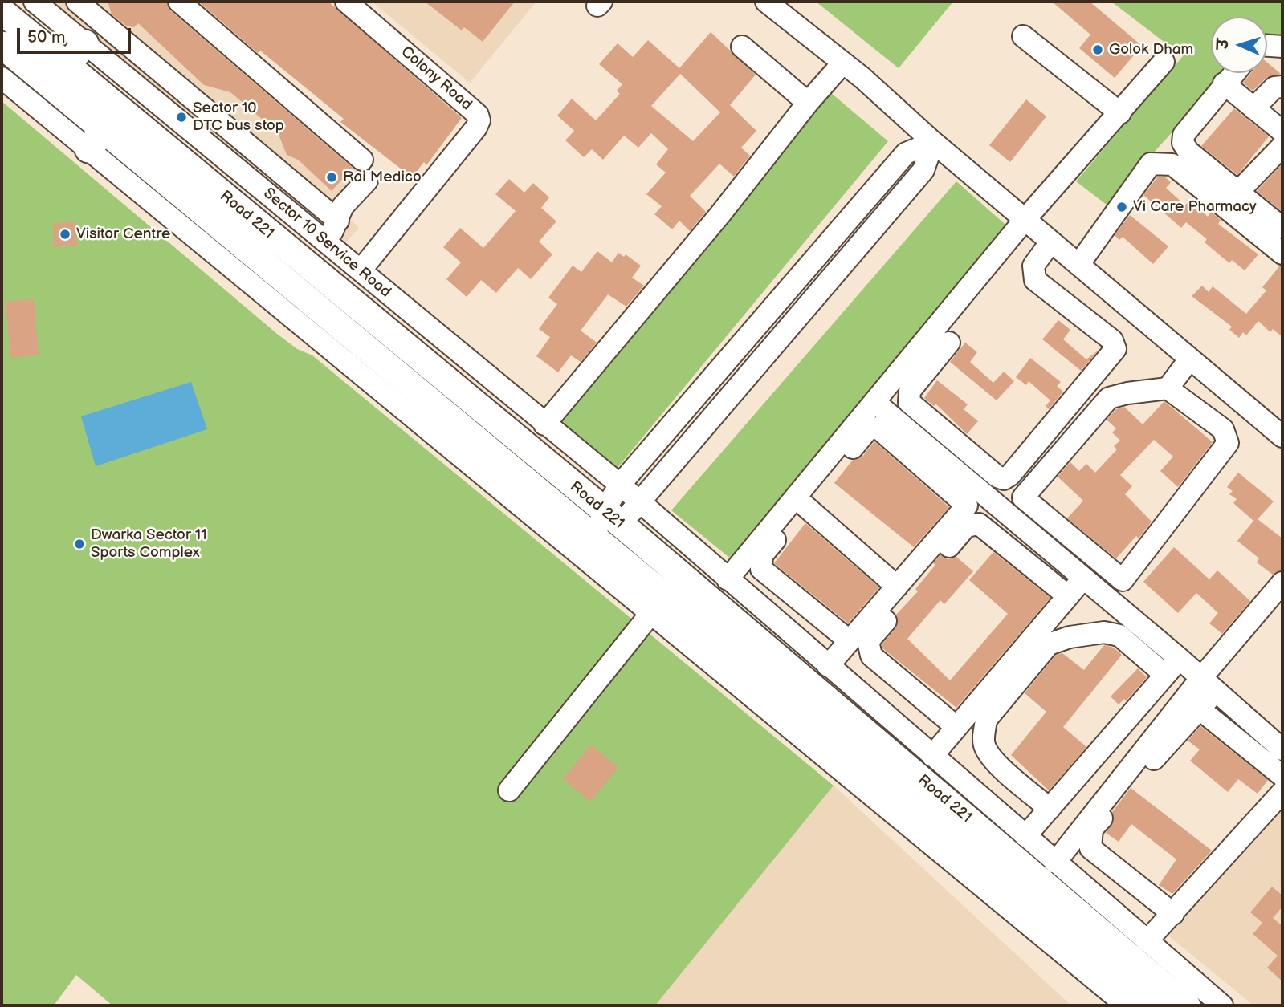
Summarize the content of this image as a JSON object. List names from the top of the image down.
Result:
{
  "streets": {
    "main road": ["Road 221"],
    "street": ["Colony Road", "Sector 10 Service Road"]
  },
  "crossings": [
    ["Colony Road", "Sector 10 Service Road"]
  ],
  "places": [
    "Golok Dham",
    "Sector 10 DTC bus stop",
    "Rai Medico",
    "Vi Care Pharmacy",
    "Visitor Centre",
    "Dwarka Sector 11 Sports Complex"
  ],
  "scale_bar": "50 m",
  "north": "left"
}
